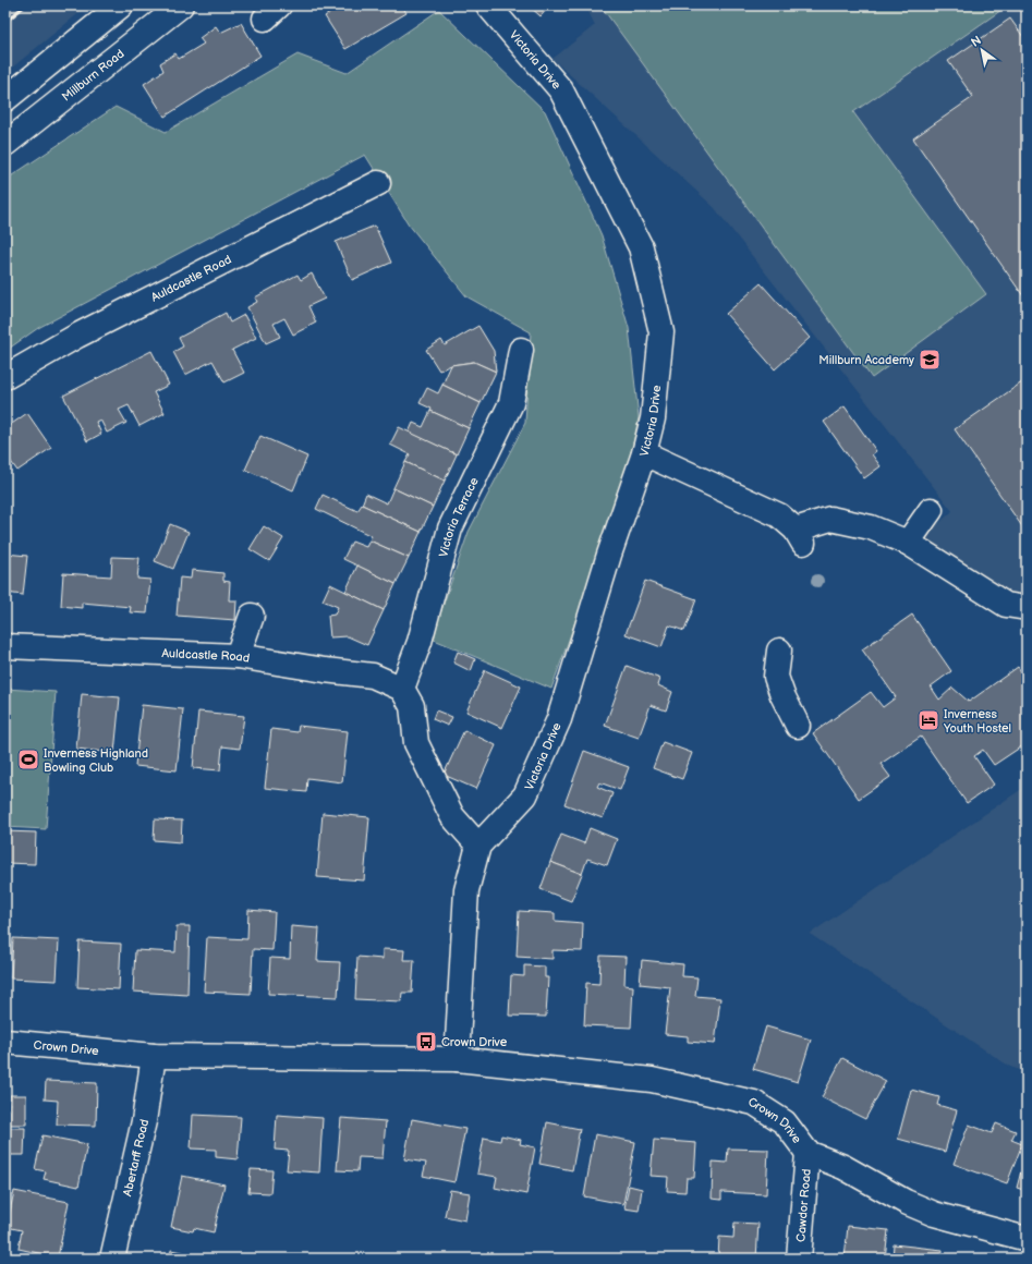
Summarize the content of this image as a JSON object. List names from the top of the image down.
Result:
{
  "streets": {
    "street": [
      "Victoria Drive",
      "Millburn Road",
      "Auldcastle Road",
      "Victoria Terrace",
      "Crown Drive",
      "Abertarff Road",
      "Cawdor Road"
    ]
  },
  "crossings": [
    ["Victoria Drive", "Crown Drive"],
    ["Auldcastle Road", "Victoria Terrace"],
    ["Crown Drive", "Abertarff Road"],
    ["Crown Drive", "Cawdor Road"]
  ],
  "places": {
    "school or university": ["Millburn Academy"],
    "hotel": ["Inverness Youth Hostel"],
    "sports": ["Inverness Highland Bowling Club"],
    "bus stop": ["Crown Drive"]
  },
  "north": "top left"
}
